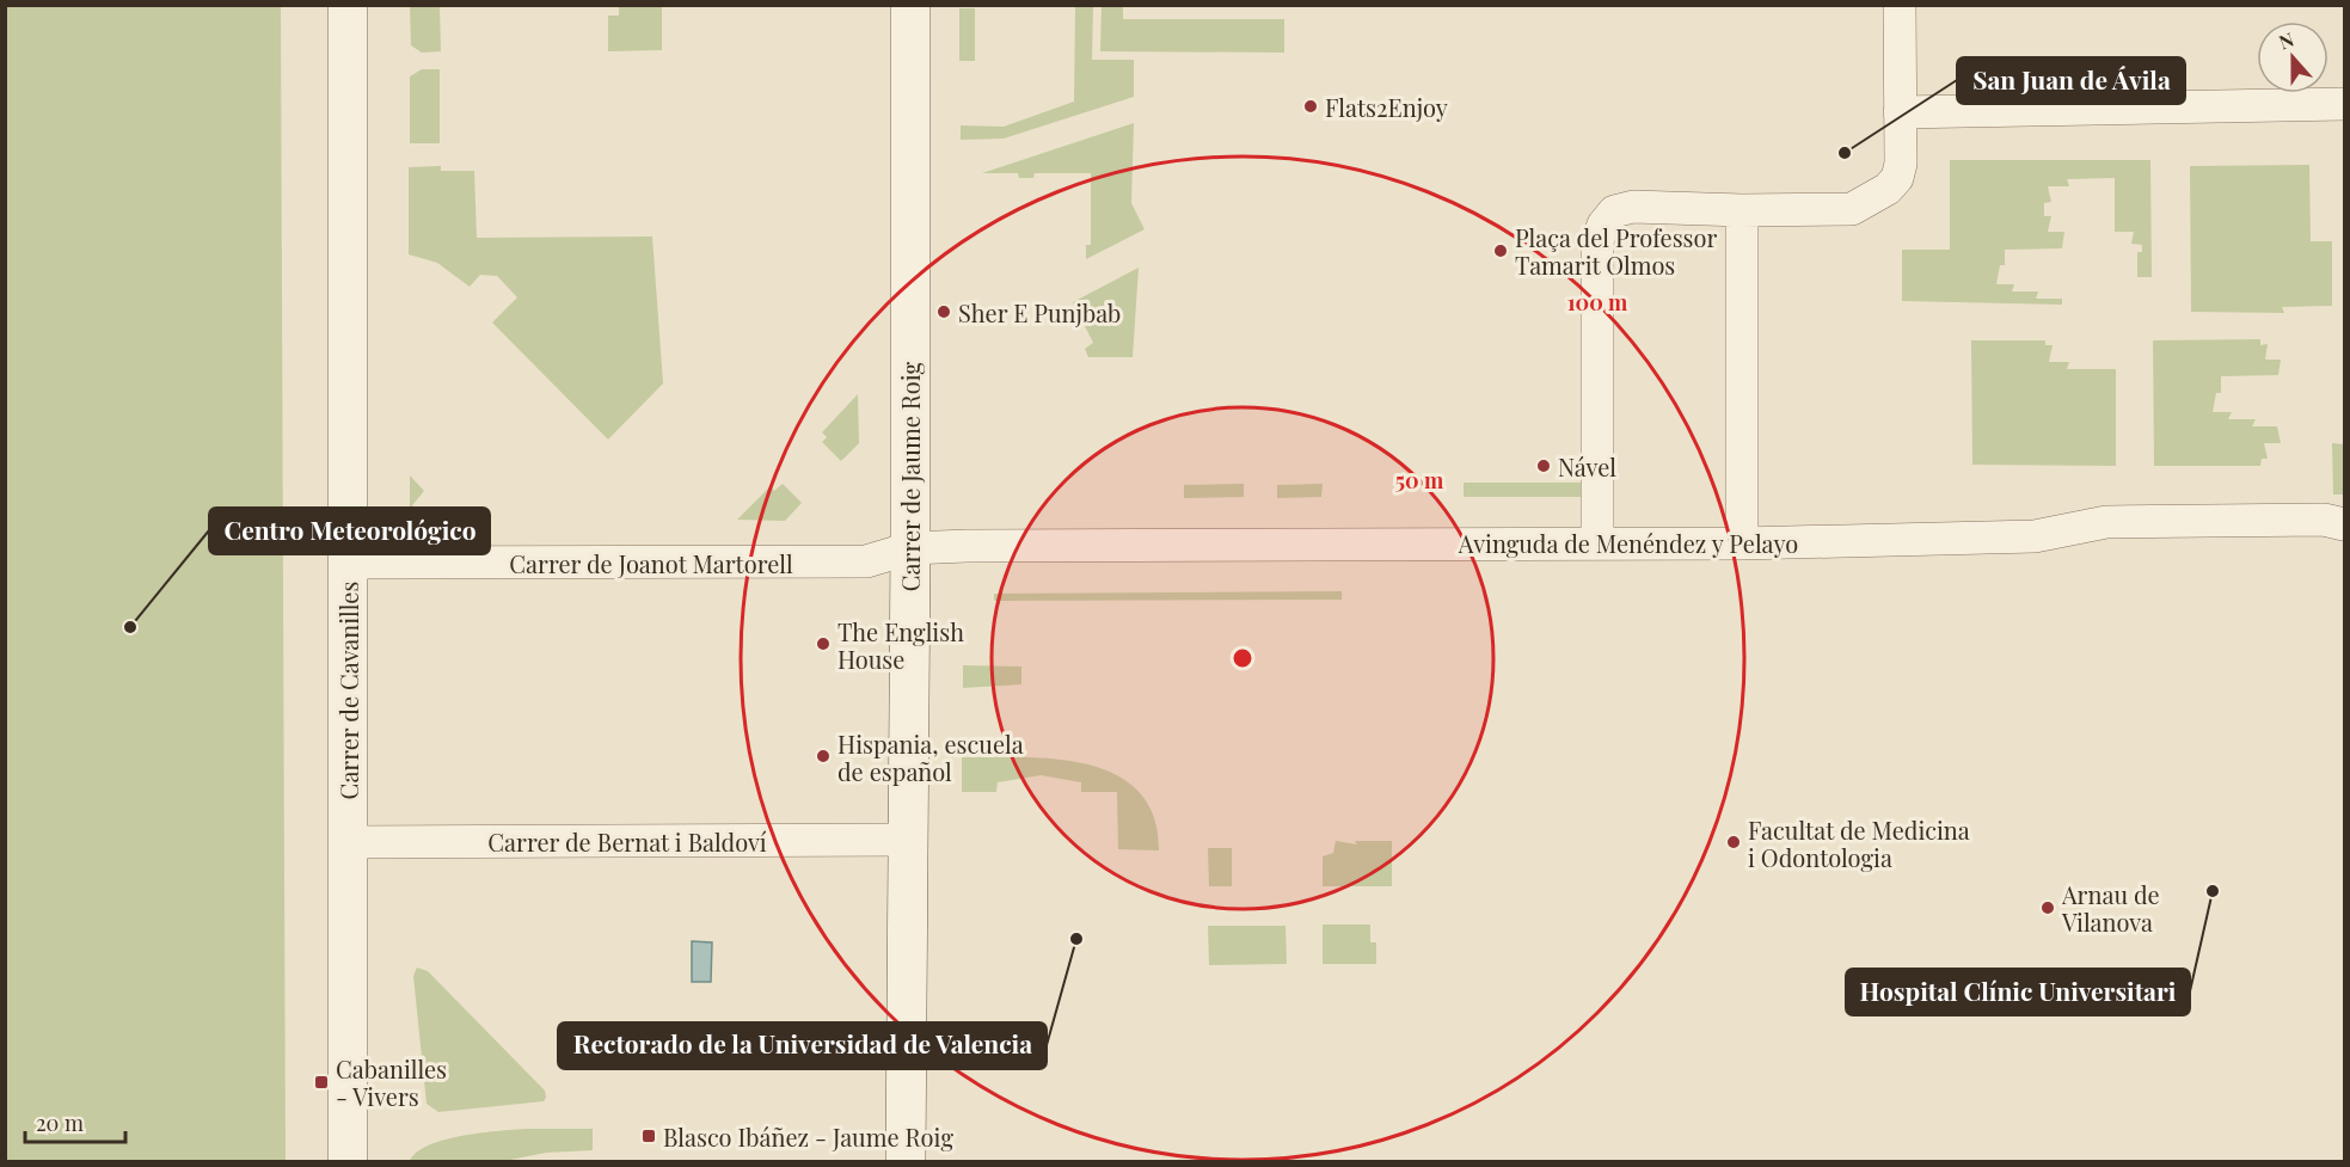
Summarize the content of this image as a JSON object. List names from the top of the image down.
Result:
{
  "streets": {
    "main road": ["Carrer de Jaume Roig", "Carrer de Cavanilles"],
    "street": ["Avinguda de Menéndez y Pelayo", "Carrer de Joanot Martorell", "Carrer de Bernat i Baldoví"]
  },
  "crossings": [
    ["Carrer de Jaume Roig", "Avinguda de Menéndez y Pelayo"],
    ["Carrer de Jaume Roig", "Carrer de Joanot Martorell"],
    ["Carrer de Jaume Roig", "Carrer de Bernat i Baldoví"],
    ["Avinguda de Menéndez y Pelayo", "Carrer de Joanot Martorell"],
    ["Carrer de Joanot Martorell", "Carrer de Cavanilles"],
    ["Carrer de Cavanilles", "Carrer de Bernat i Baldoví"]
  ],
  "places": {
    "other": [
      "Flats2Enjoy",
      "San Juan de Ávila",
      "Plaça del Professor Tamarit Olmos",
      "Sher E Punjbab",
      "Nável",
      "Centro Meteorológico",
      "The English House",
      "Hispania, escuela de español",
      "Facultat de Medicina i Odontologia",
      "Hospital Clínic Universitari",
      "Arnau de Vilanova",
      "Rectorado de la Universidad de Valencia"
    ],
    "transit": ["Cabanilles - Vivers", "Blasco Ibáñez - Jaume Roig"]
  },
  "scale_bar": "20 m",
  "north": "top",
  "rings": ["100 m", "50 m"]
}
